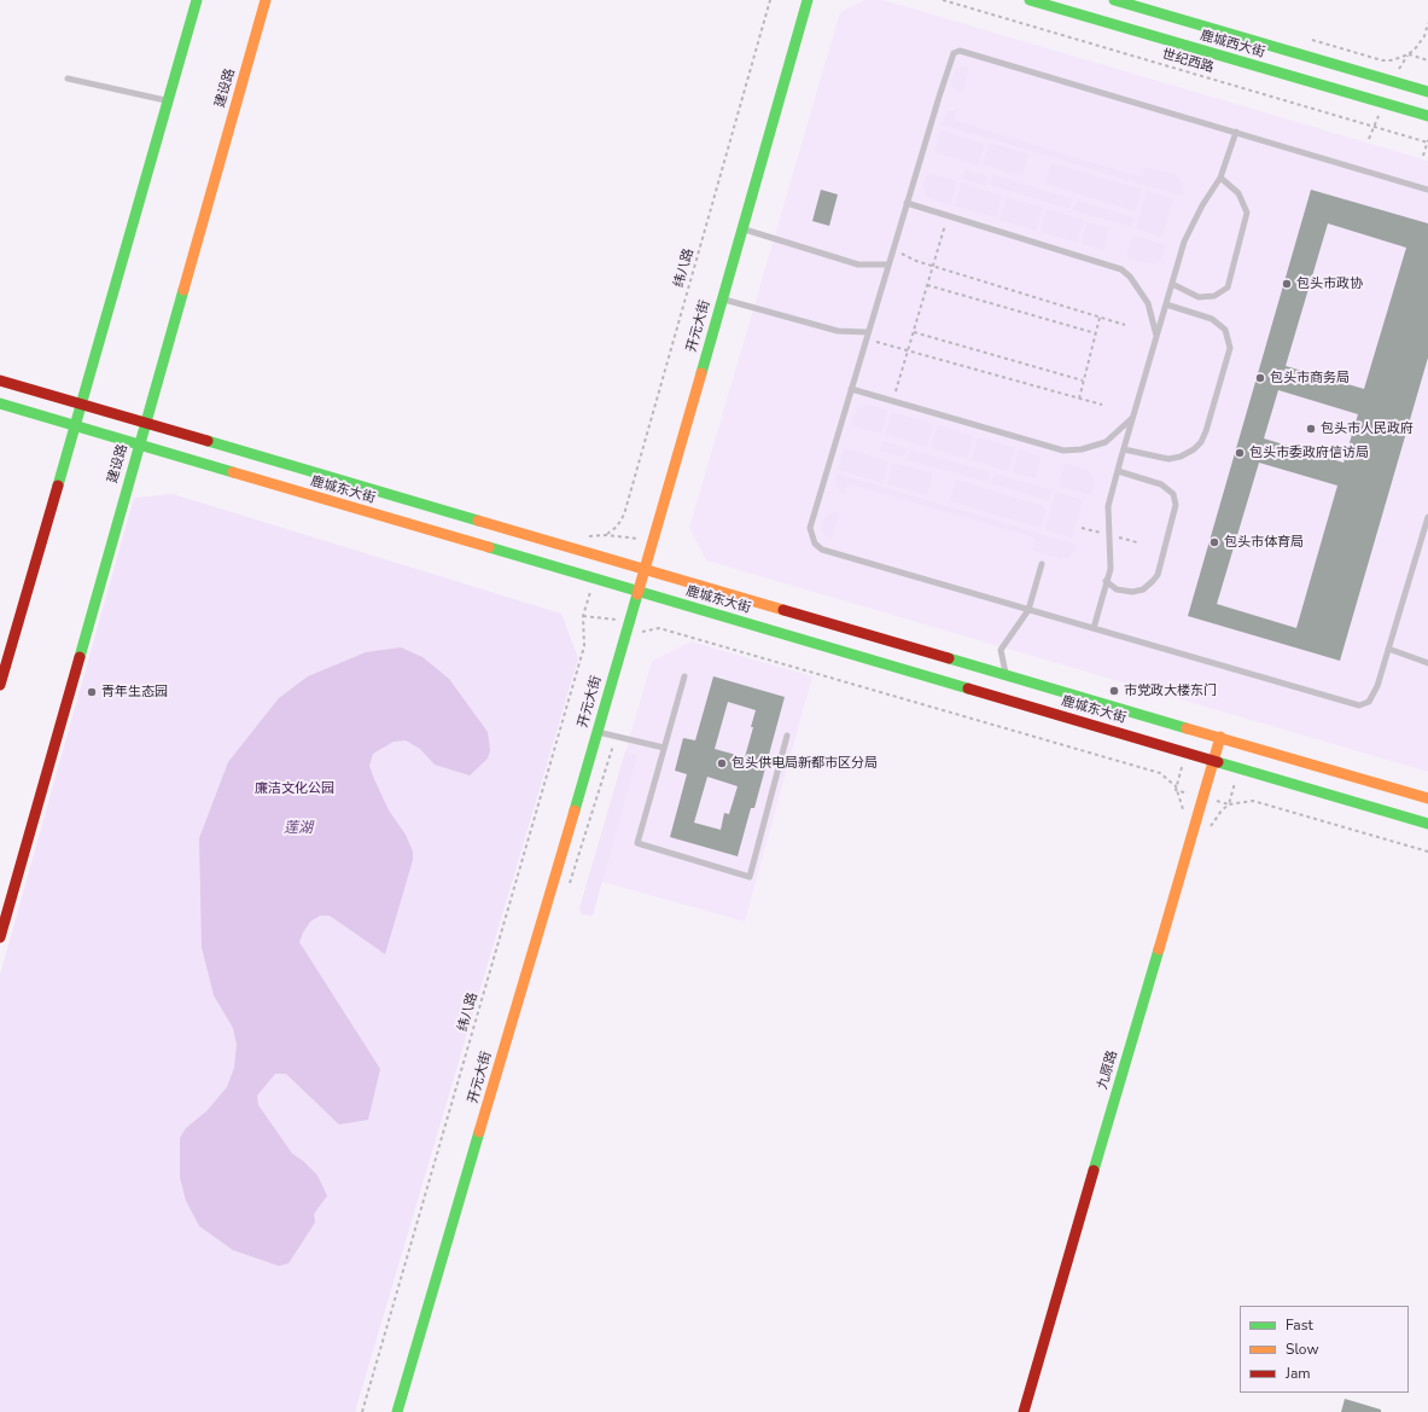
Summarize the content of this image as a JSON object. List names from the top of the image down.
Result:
{
  "streets": {
    "main road": [
      "鹿城西大街",
      "建设路",
      "开元大街",
      "鹿城东大街",
      "九原路"
    ],
    "path": ["世纪西路", "纬八路"]
  },
  "crossings": [
    ["建设路", "鹿城东大街"],
    ["纬八路", "开元大街"],
    ["开元大街", "鹿城东大街"],
    ["鹿城东大街", "九原路"]
  ],
  "water": ["莲湖"],
  "parks": ["廉洁文化公园"],
  "places": [
    "包头市政协",
    "包头市商务局",
    "包头市人民政府",
    "包头市委政府信访局",
    "包头市体育局",
    "市党政大楼东门",
    "青年生态园",
    "包头供电局新都市区分局"
  ],
  "legend": ["Fast", "Slow", "Jam"]
}
